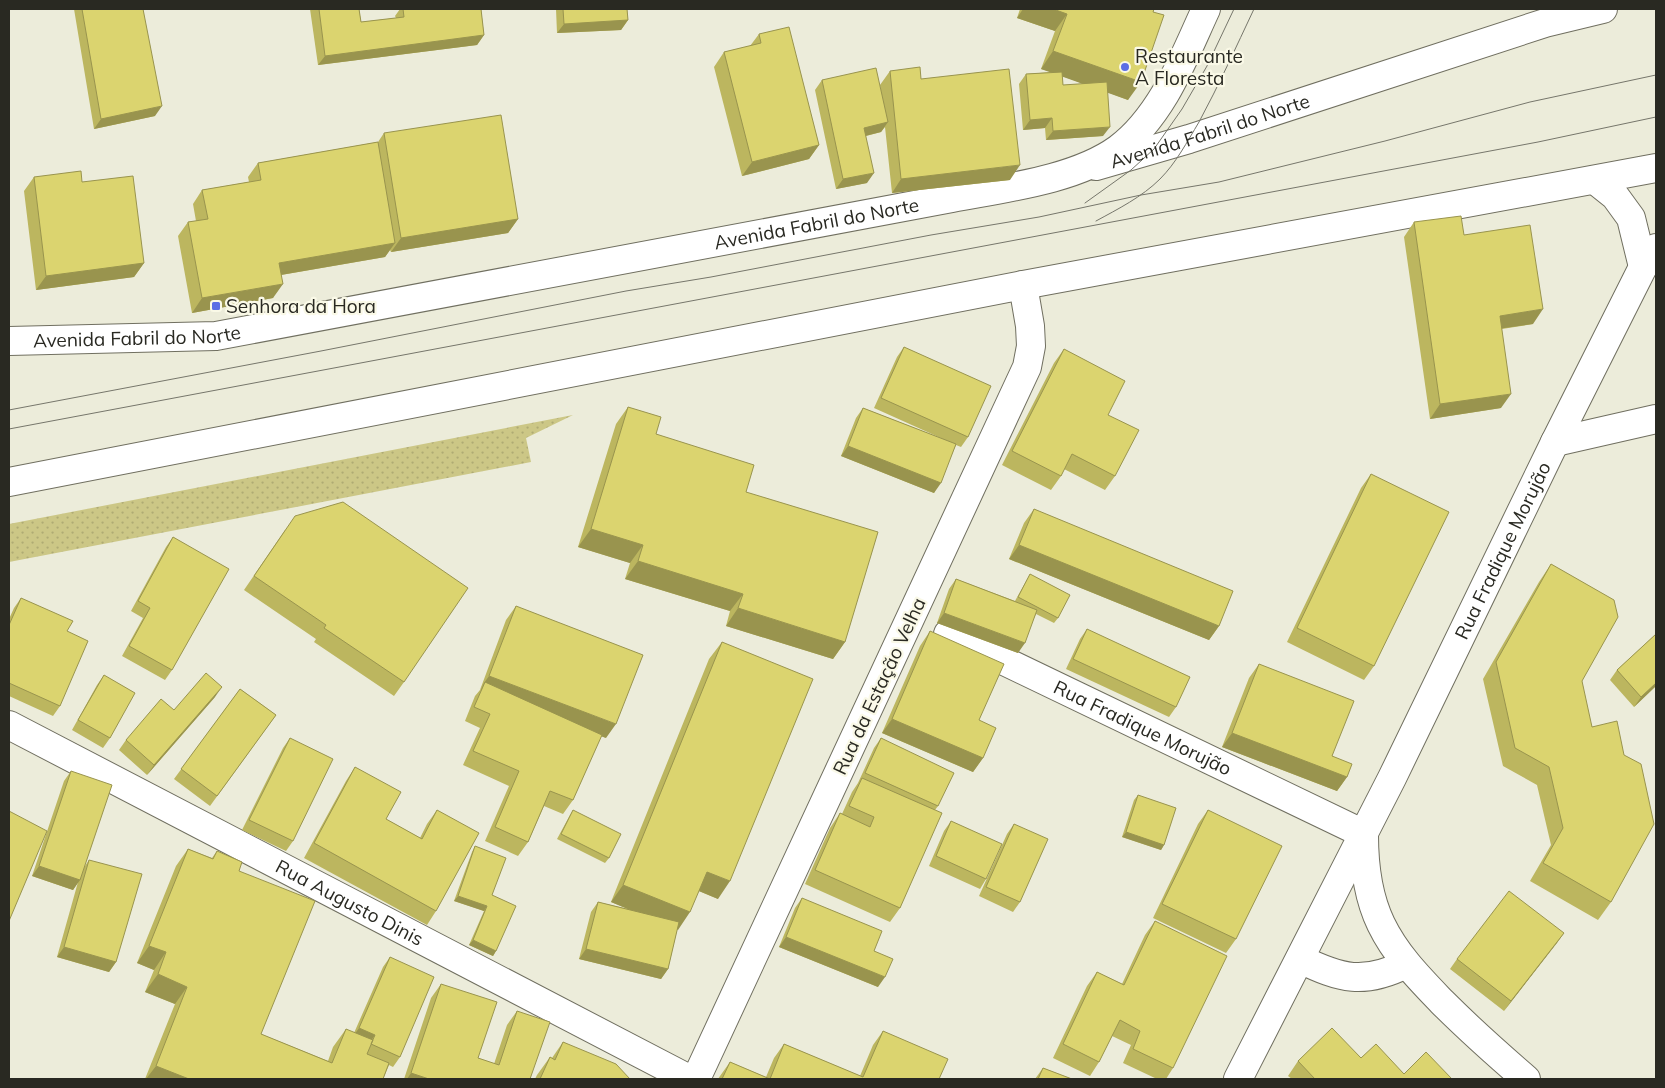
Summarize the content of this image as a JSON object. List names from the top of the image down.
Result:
{
  "streets": {
    "street": [
      "Avenida Fabril do Norte",
      "Rua Fradique Morujão",
      "Rua da Estação Velha",
      "Rua Augusto Dinis"
    ]
  },
  "places": {
    "other": ["Restaurante A Floresta"],
    "transit": ["Senhora da Hora"]
  }
}
